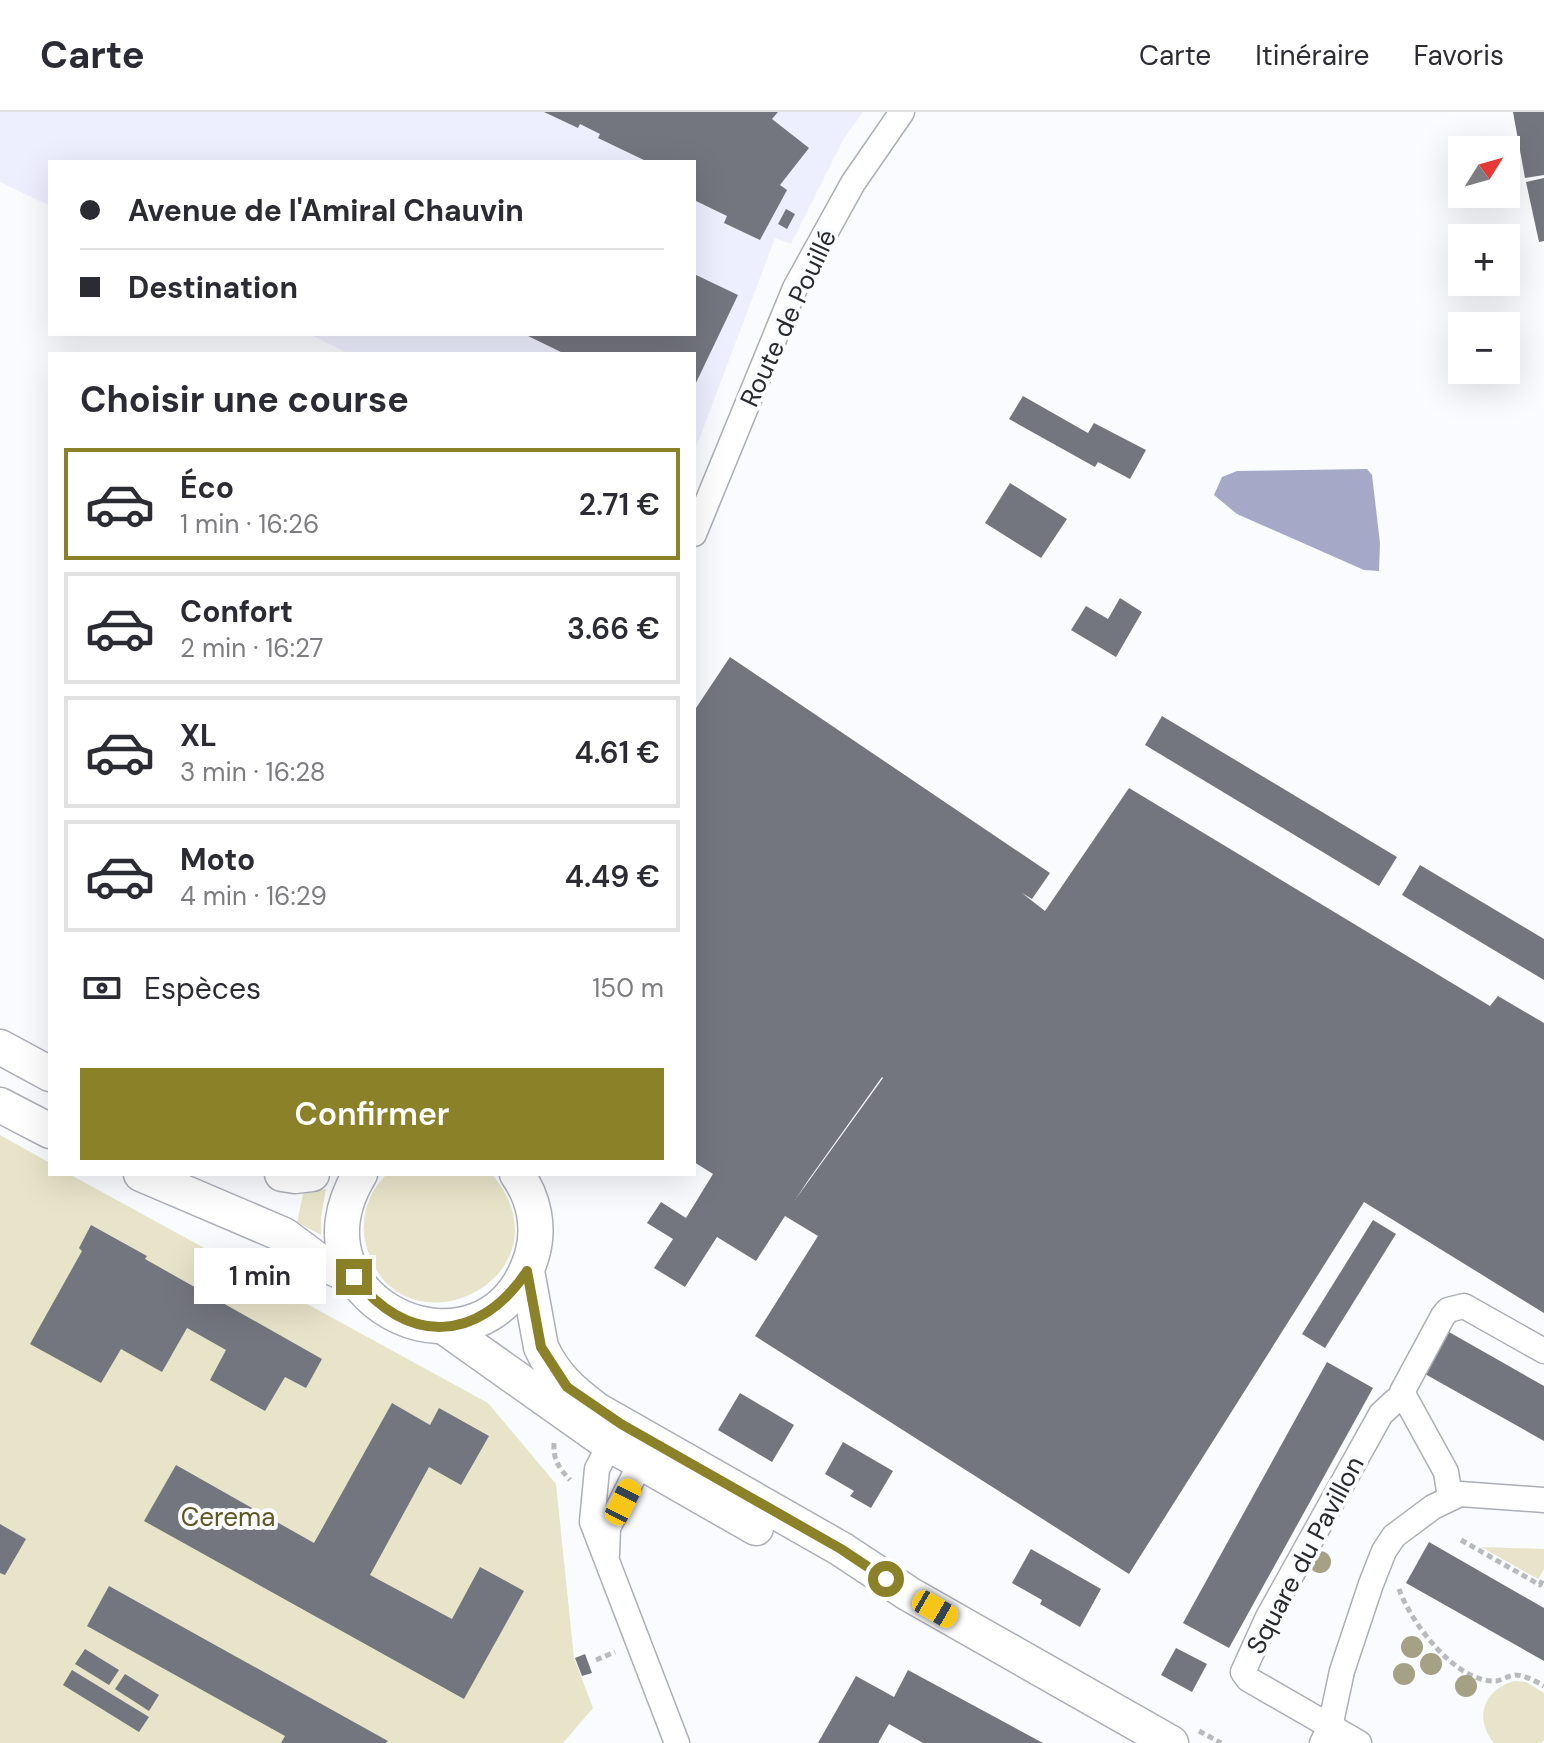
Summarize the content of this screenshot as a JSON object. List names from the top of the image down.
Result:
{
  "streets": {
    "street": ["Route de Pouillé", "Square du Pavillon"]
  },
  "parks": ["Cerema"],
  "north": "top right",
  "page": {
    "header": "Carte",
    "nav": ["Carte", "Itinéraire", "Favoris"],
    "map_buttons": ["+", "−"],
    "banner": ["Avenue de l'Amiral Chauvin", "Destination"],
    "heading": "Choisir une course",
    "list": [
      {
        "name": "Éco",
        "note": "1 min · 16:26",
        "value": "2.71 €"
      },
      {
        "name": "Confort",
        "note": "2 min · 16:27",
        "value": "3.66 €"
      },
      {
        "name": "XL",
        "note": "3 min · 16:28",
        "value": "4.61 €"
      },
      {
        "name": "Moto",
        "note": "4 min · 16:29",
        "value": "4.49 €"
      }
    ],
    "pay": ["Espèces", "150 m"],
    "buttons": "Confirmer",
    "bubble": "1 min"
  }
}
